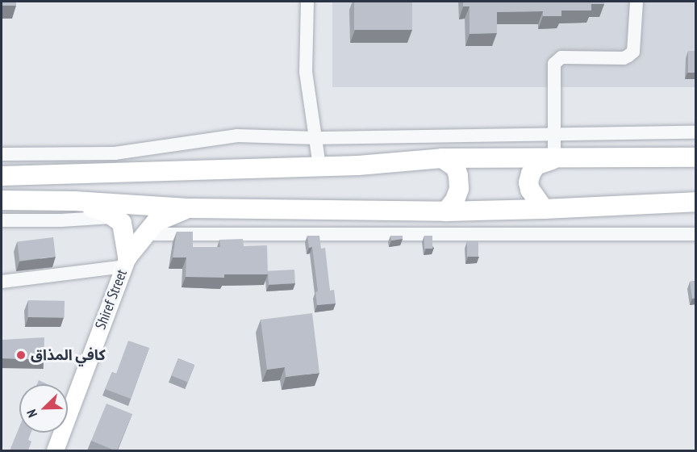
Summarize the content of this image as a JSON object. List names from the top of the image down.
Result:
{
  "streets": {
    "main road": ["Shiref Street"]
  },
  "places": ["كافي المذاق"],
  "north": "bottom left"
}
